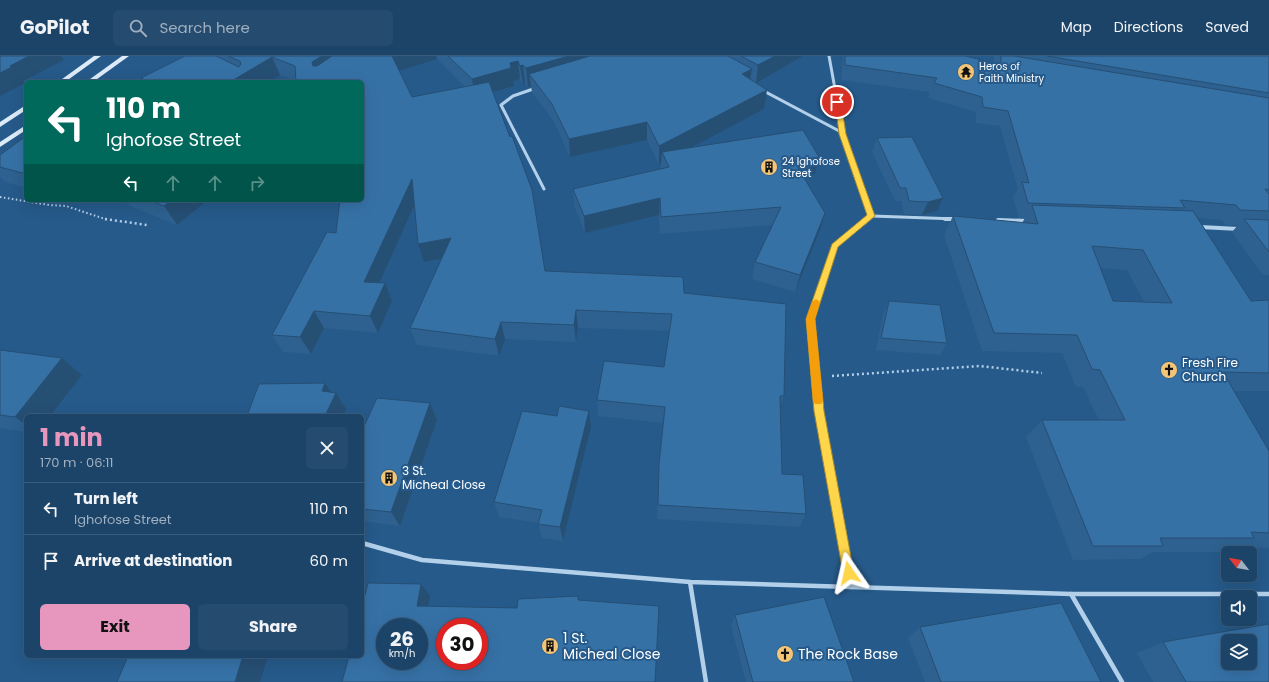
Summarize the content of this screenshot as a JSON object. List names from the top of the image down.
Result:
{
  "places": {
    "temple": ["Heros of Faith Ministry"],
    "building": ["24 Ighofose Street", "3 St. Micheal Close", "1 St. Micheal Close"],
    "church": ["Fresh Fire Church", "The Rock Base"]
  },
  "north": "top left",
  "page": {
    "header": "GoPilot",
    "search": "Search here",
    "nav": ["Map", "Directions", "Saved"],
    "turn": ["110 m", "Ighofose Street"],
    "heading": ["1 min", "170 m · 06:11"],
    "list": [
      {
        "name": "Turn left",
        "note": "Ighofose Street",
        "value": "110 m"
      },
      {
        "name": "Arrive at destination",
        "value": "60 m"
      }
    ],
    "buttons": ["Exit", "Share"],
    "speed": "26 km/h",
    "limit": "30"
  }
}
